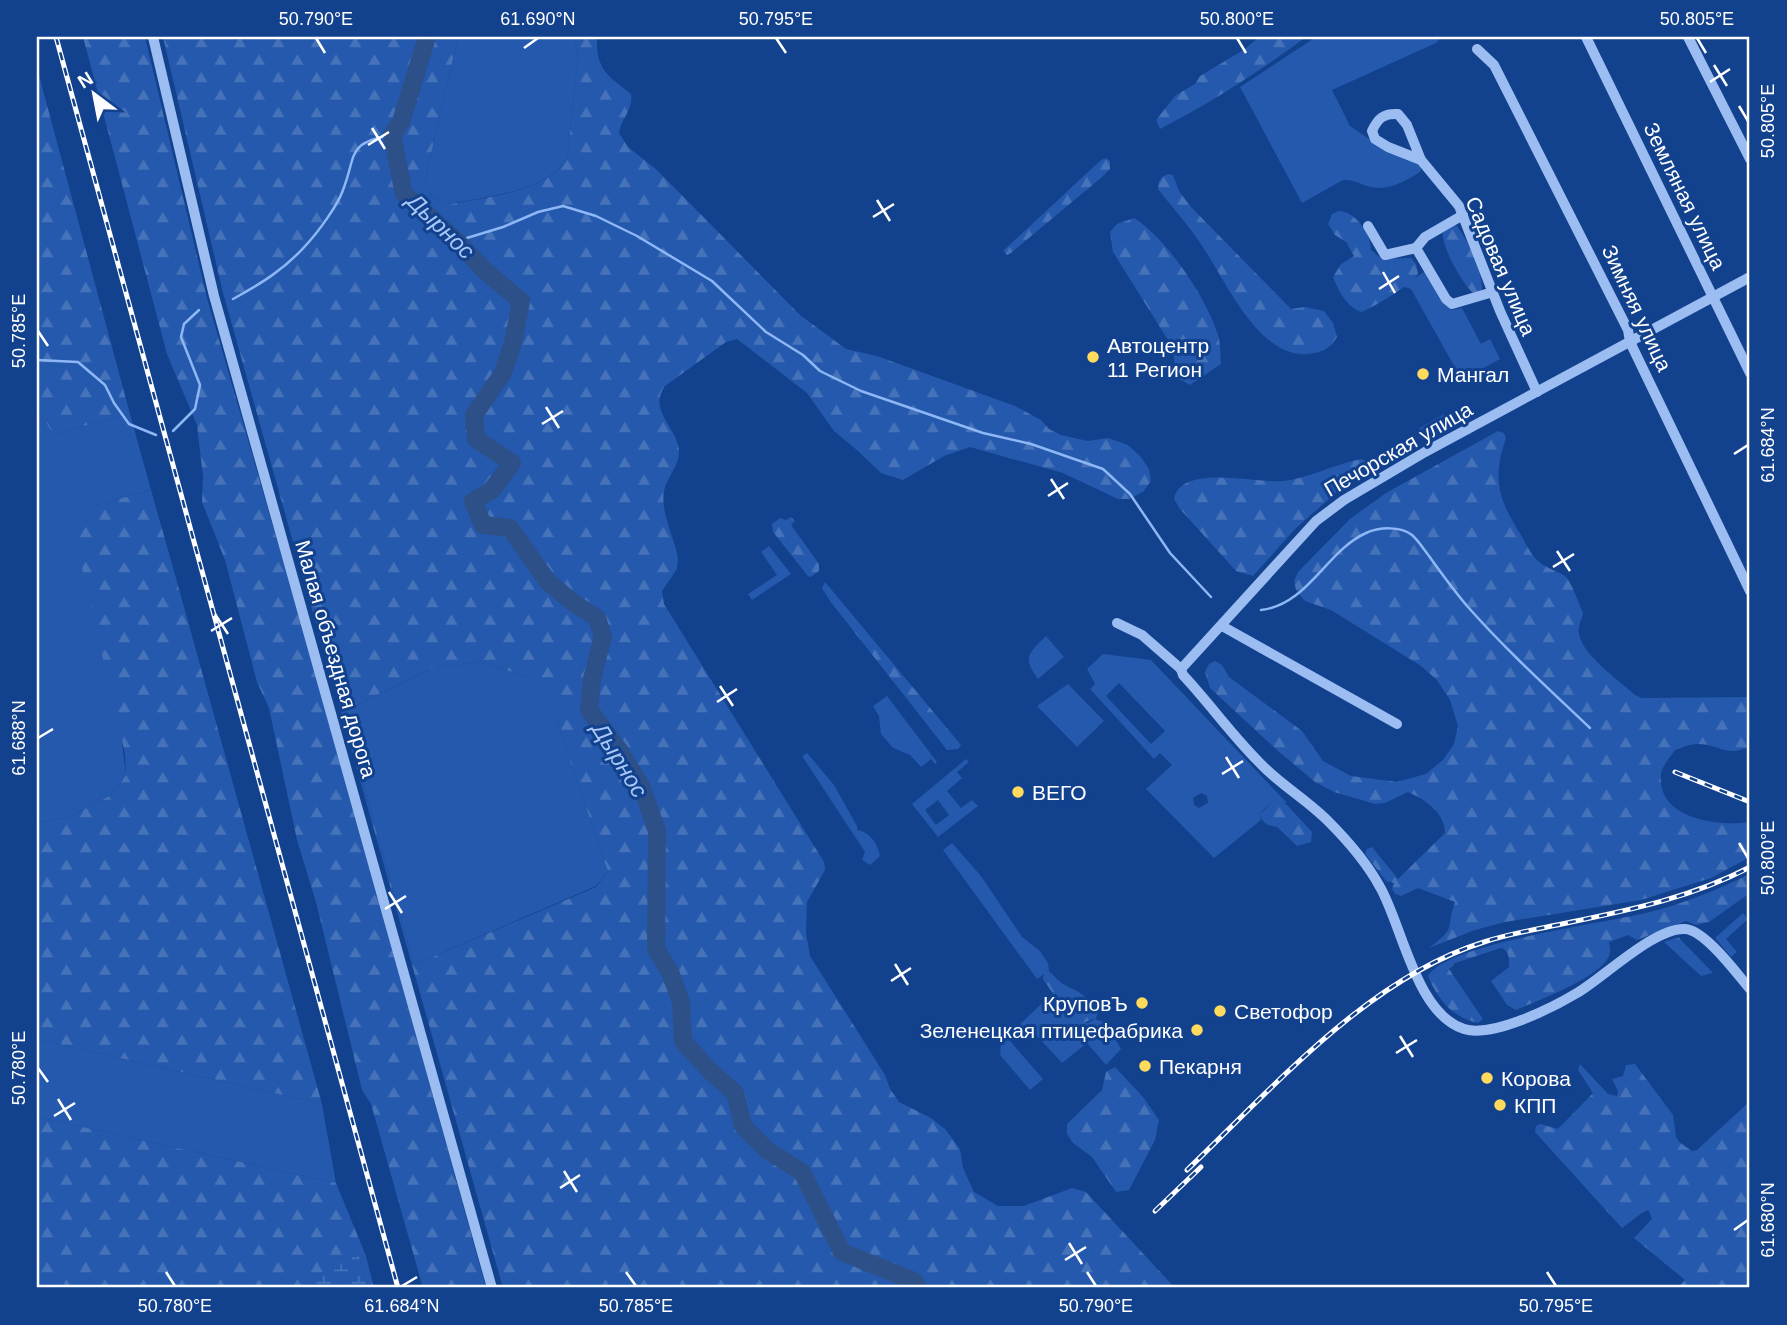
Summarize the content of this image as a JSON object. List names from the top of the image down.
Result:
{
  "streets": {
    "street": [
      "Земляная улица",
      "Садовая улица",
      "Зимняя улица",
      "Печорская улица",
      "Малая объездная дорога"
    ]
  },
  "crossings": [
    ["Земляная улица", "Печорская улица"],
    ["Садовая улица", "Печорская улица"],
    ["Зимняя улица", "Печорская улица"]
  ],
  "water": ["Дырнос"],
  "places": [
    "Автоцентр 11 Регион",
    "Мангал",
    "ВЕГО",
    "КруповЪ",
    "Светофор",
    "Зеленецкая птицефабрика",
    "Пекарня",
    "Корова",
    "КПП"
  ],
  "north": "top left",
  "coordinates": [
    "50.790°E",
    "61.690°N",
    "50.795°E",
    "50.800°E",
    "50.805°E",
    "50.785°E",
    "61.684°N",
    "61.688°N",
    "50.780°E",
    "61.680°N"
  ]
}
